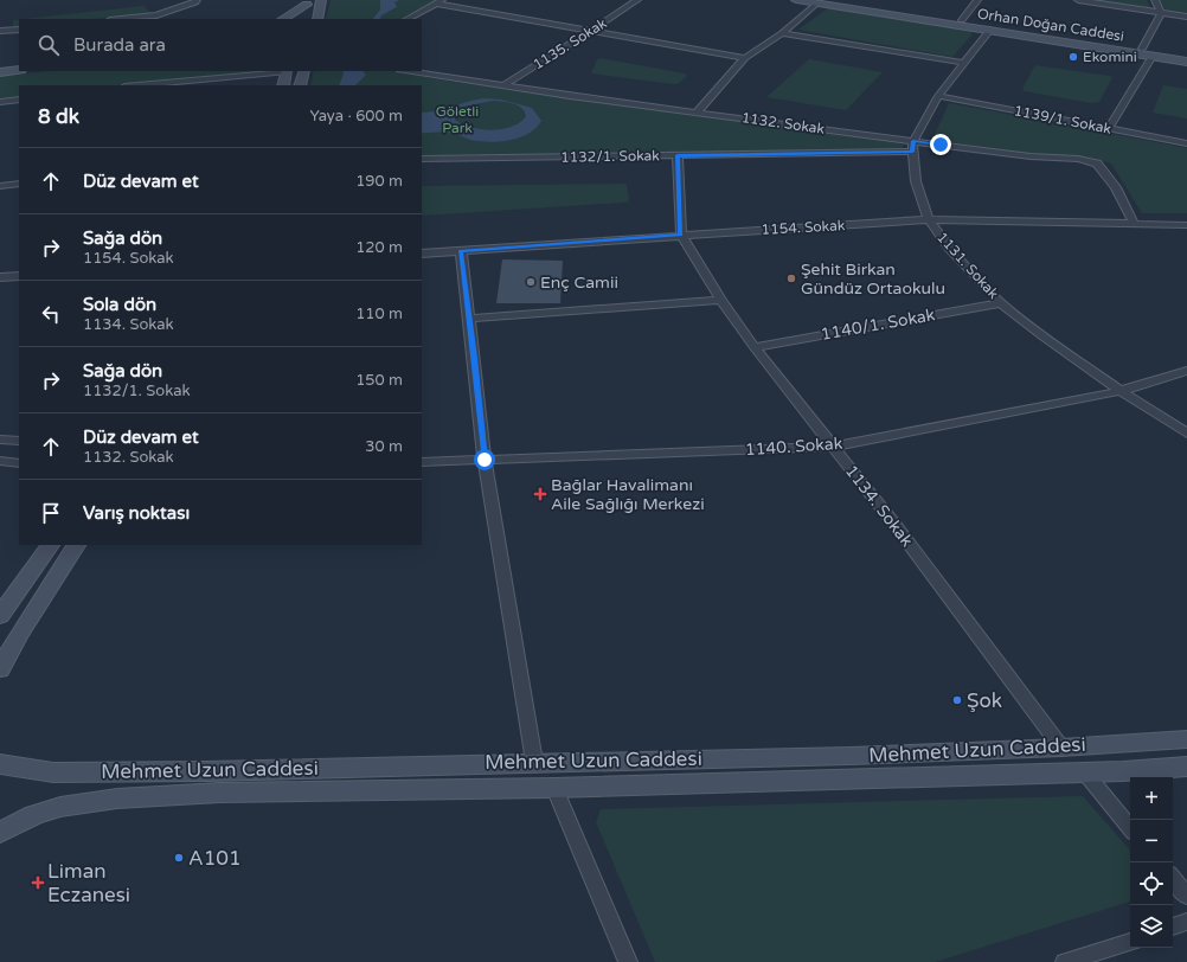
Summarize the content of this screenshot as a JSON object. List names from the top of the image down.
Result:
{
  "streets": {
    "main road": ["Orhan Doğan Caddesi", "Mehmet Uzun Caddesi"],
    "street": [
      "1135. Sokak",
      "1139/1. Sokak",
      "1132. Sokak",
      "1132/1. Sokak",
      "1154. Sokak",
      "1131. Sokak",
      "1140/1. Sokak",
      "1140. Sokak",
      "1134. Sokak"
    ]
  },
  "crossings": [
    ["1135. Sokak", "1132. Sokak"],
    ["1132. Sokak", "1132/1. Sokak"],
    ["1132. Sokak", "1154. Sokak"],
    ["1132. Sokak", "1131. Sokak"],
    ["1132/1. Sokak", "1131. Sokak"],
    ["1132/1. Sokak", "1134. Sokak"],
    ["1154. Sokak", "1131. Sokak"],
    ["1154. Sokak", "1134. Sokak"],
    ["1131. Sokak", "1140/1. Sokak"],
    ["1131. Sokak", "1140. Sokak"],
    ["1140/1. Sokak", "1134. Sokak"],
    ["1140. Sokak", "1134. Sokak"],
    ["1134. Sokak", "Mehmet Uzun Caddesi"]
  ],
  "parks": ["Göletli Park"],
  "places": {
    "other": [
      "Ekomini",
      "Şehit Birkan Gündüz Ortaokulu",
      "Enç Camii",
      "Şok",
      "A101"
    ],
    "health": ["Bağlar Havalimanı Aile Sağlığı Merkezi", "Liman Eczanesi"]
  },
  "page": {
    "search": "Burada ara",
    "heading": ["8 dk", "Yaya · 600 m"],
    "list": [
      ["Düz devam et", "190 m"],
      ["Sağa dön", "1154. Sokak", "120 m"],
      ["Sola dön", "1134. Sokak", "110 m"],
      ["Sağa dön", "1132/1. Sokak", "150 m"],
      ["Düz devam et", "1132. Sokak", "30 m"],
      "Varış noktası"
    ],
    "map_buttons": ["+", "−"]
  }
}
